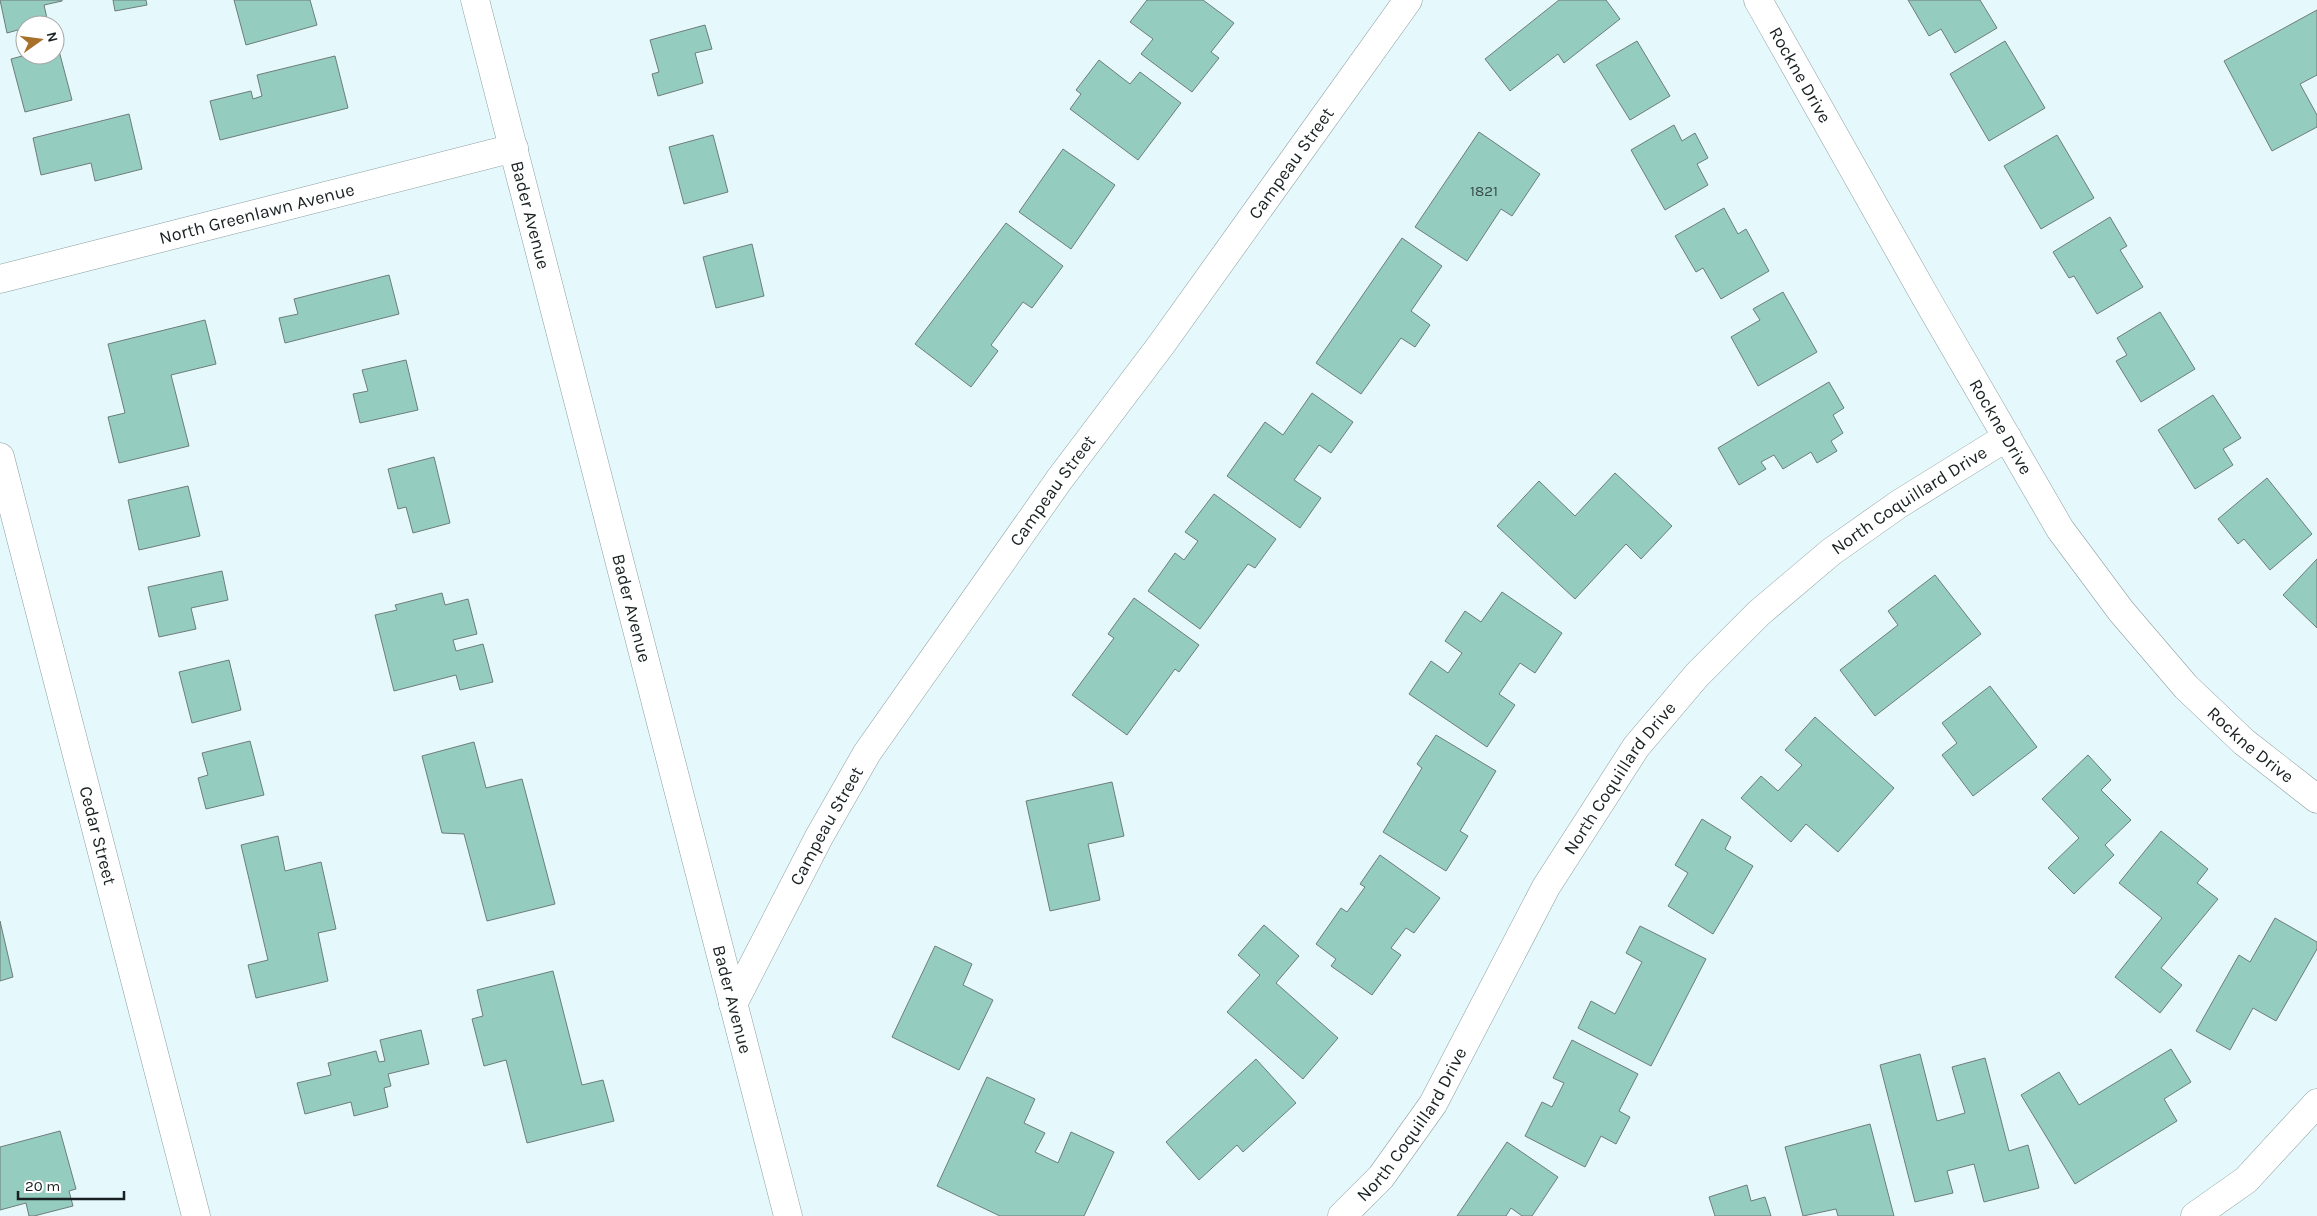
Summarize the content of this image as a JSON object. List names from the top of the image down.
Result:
{
  "streets": {
    "street": [
      "Rockne Drive",
      "Campeau Street",
      "North Greenlawn Avenue",
      "Bader Avenue",
      "North Coquillard Drive",
      "Cedar Street"
    ]
  },
  "crossings": [
    ["Rockne Drive", "North Coquillard Drive"],
    ["Campeau Street", "Bader Avenue"],
    ["North Greenlawn Avenue", "Bader Avenue"]
  ],
  "house_numbers": ["1821"],
  "scale_bar": "20 m",
  "north": "right"
}
